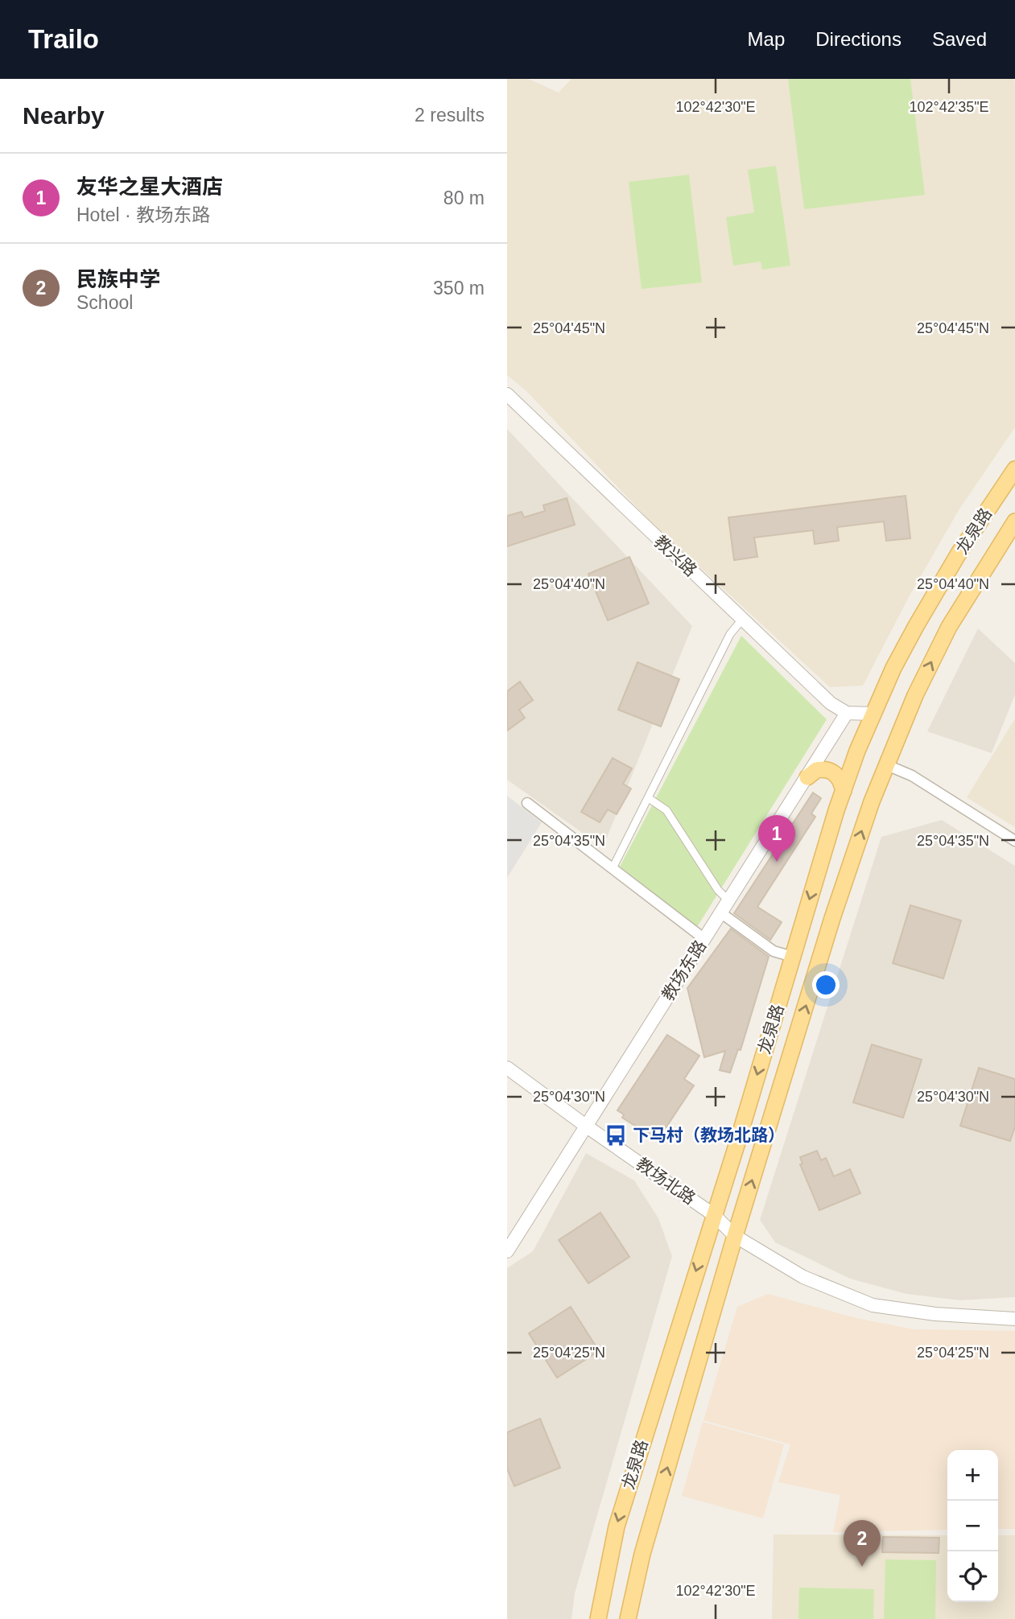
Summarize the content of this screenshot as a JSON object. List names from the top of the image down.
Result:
{
  "streets": {
    "main road": ["龙泉路"],
    "street": ["教兴路", "教场东路", "教场北路"]
  },
  "crossings": [
    ["龙泉路", "教场北路"],
    ["教兴路", "教场东路"],
    ["教场东路", "教场北路"]
  ],
  "places": {
    "bus stop": ["下马村（教场北路）"]
  },
  "page": {
    "header": "Trailo",
    "nav": ["Map", "Directions", "Saved"],
    "heading": ["Nearby", "2 results"],
    "list": [
      {
        "mark": "1",
        "name": "友华之星大酒店",
        "note": "Hotel · 教场东路",
        "value": "80 m"
      },
      {
        "mark": "2",
        "name": "民族中学",
        "note": "School",
        "value": "350 m"
      }
    ],
    "pins": ["1", "2"],
    "map_buttons": ["+", "−"]
  },
  "coordinates": [
    "102°42'30\"E",
    "102°42'35\"E",
    "25°04'45\"N",
    "25°04'40\"N",
    "25°04'35\"N",
    "25°04'30\"N",
    "25°04'25\"N"
  ]
}
